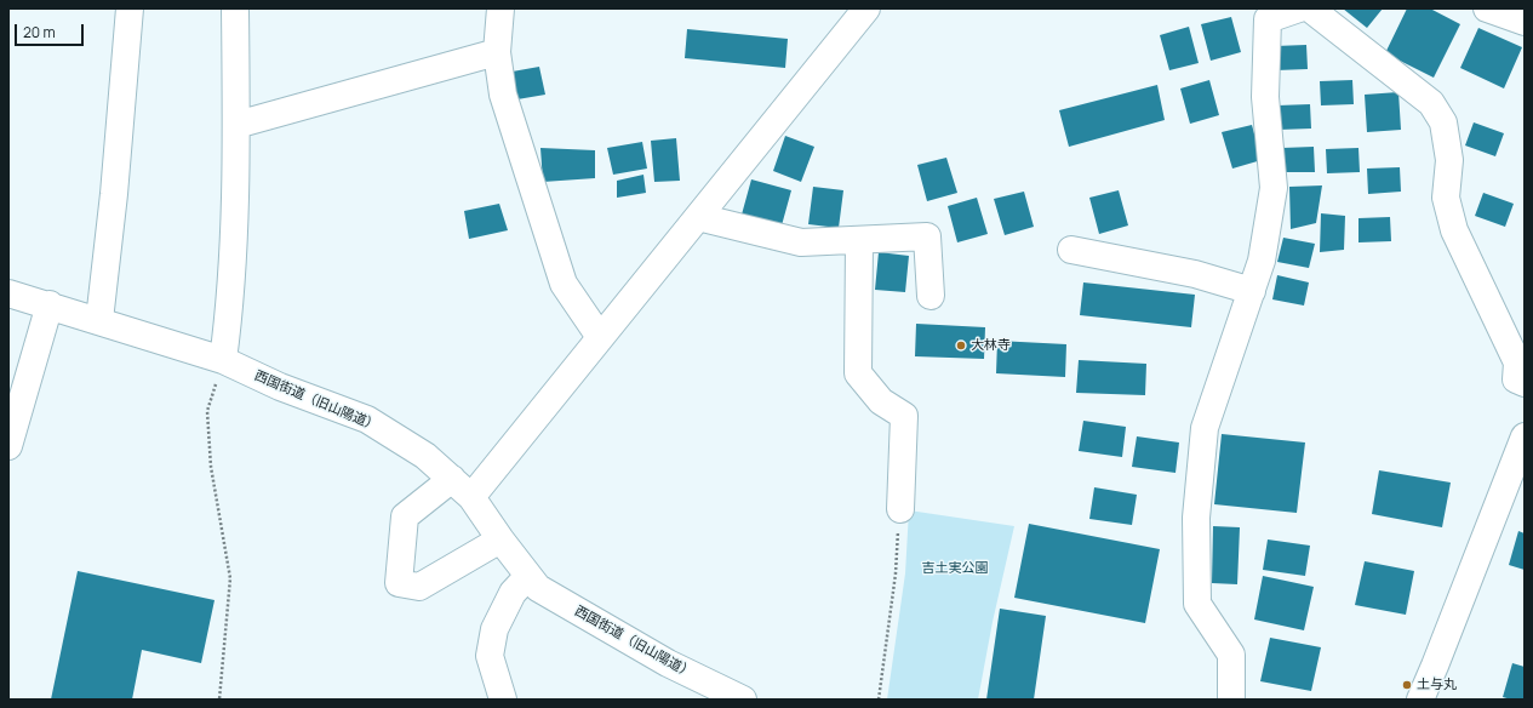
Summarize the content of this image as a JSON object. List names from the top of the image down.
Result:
{
  "streets": {
    "street": ["西国街道（旧山陽道）"]
  },
  "parks": ["吉土実公園"],
  "places": ["大林寺", "土与丸"],
  "scale_bar": "20 m"
}
